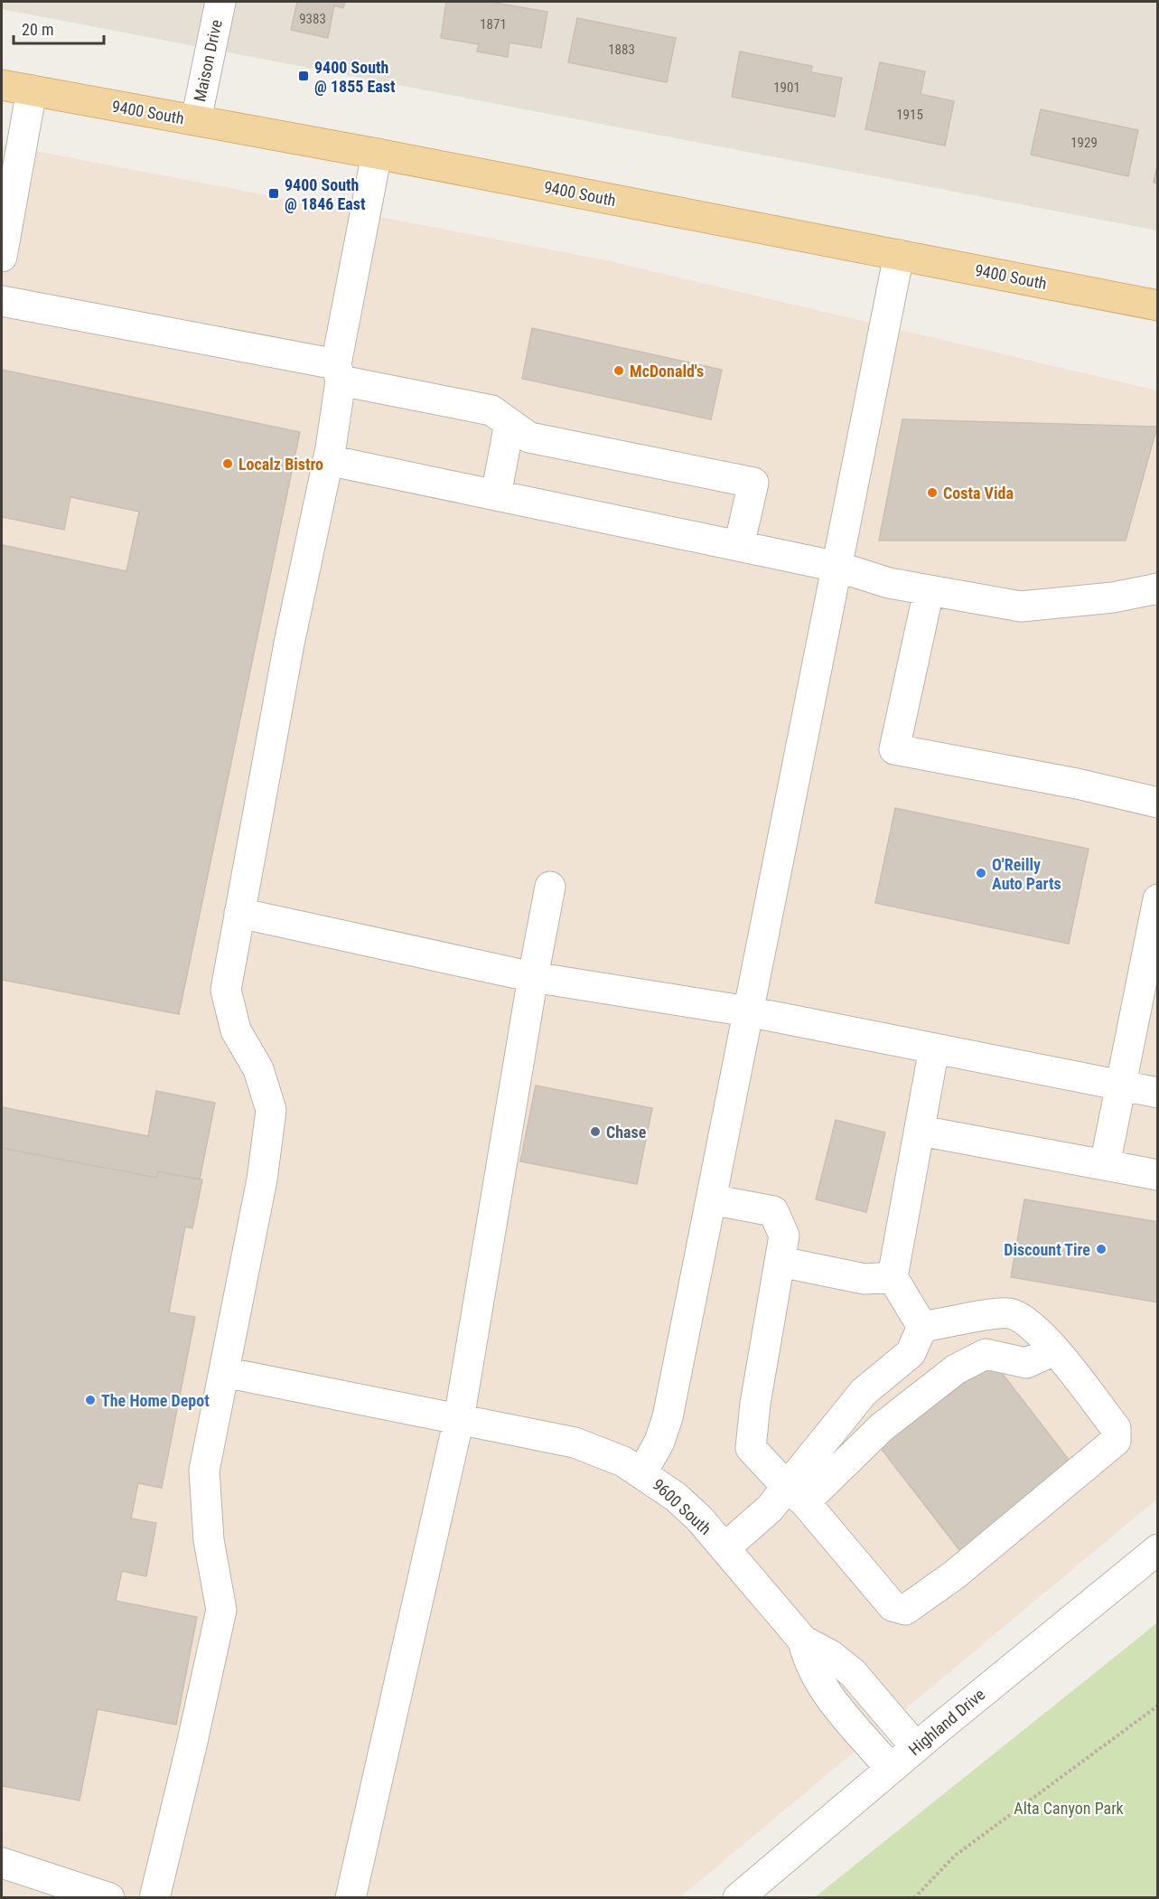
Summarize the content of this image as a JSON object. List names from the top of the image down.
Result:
{
  "streets": {
    "main road": ["9400 South"],
    "street": ["Maison Drive", "9600 South", "Highland Drive"]
  },
  "crossings": [
    ["Maison Drive", "9400 South"],
    ["9600 South", "Highland Drive"]
  ],
  "parks": ["Alta Canyon Park"],
  "places": {
    "transit": ["9400 South @ 1855 East", "9400 South @ 1846 East"],
    "other": [
      "McDonald's",
      "Localz Bistro",
      "Costa Vida",
      "O'Reilly Auto Parts",
      "Chase",
      "Discount Tire",
      "The Home Depot"
    ]
  },
  "house_numbers": [
    "9383",
    "1871",
    "1883",
    "1901",
    "1915",
    "1929"
  ],
  "scale_bar": "20 m"
}
